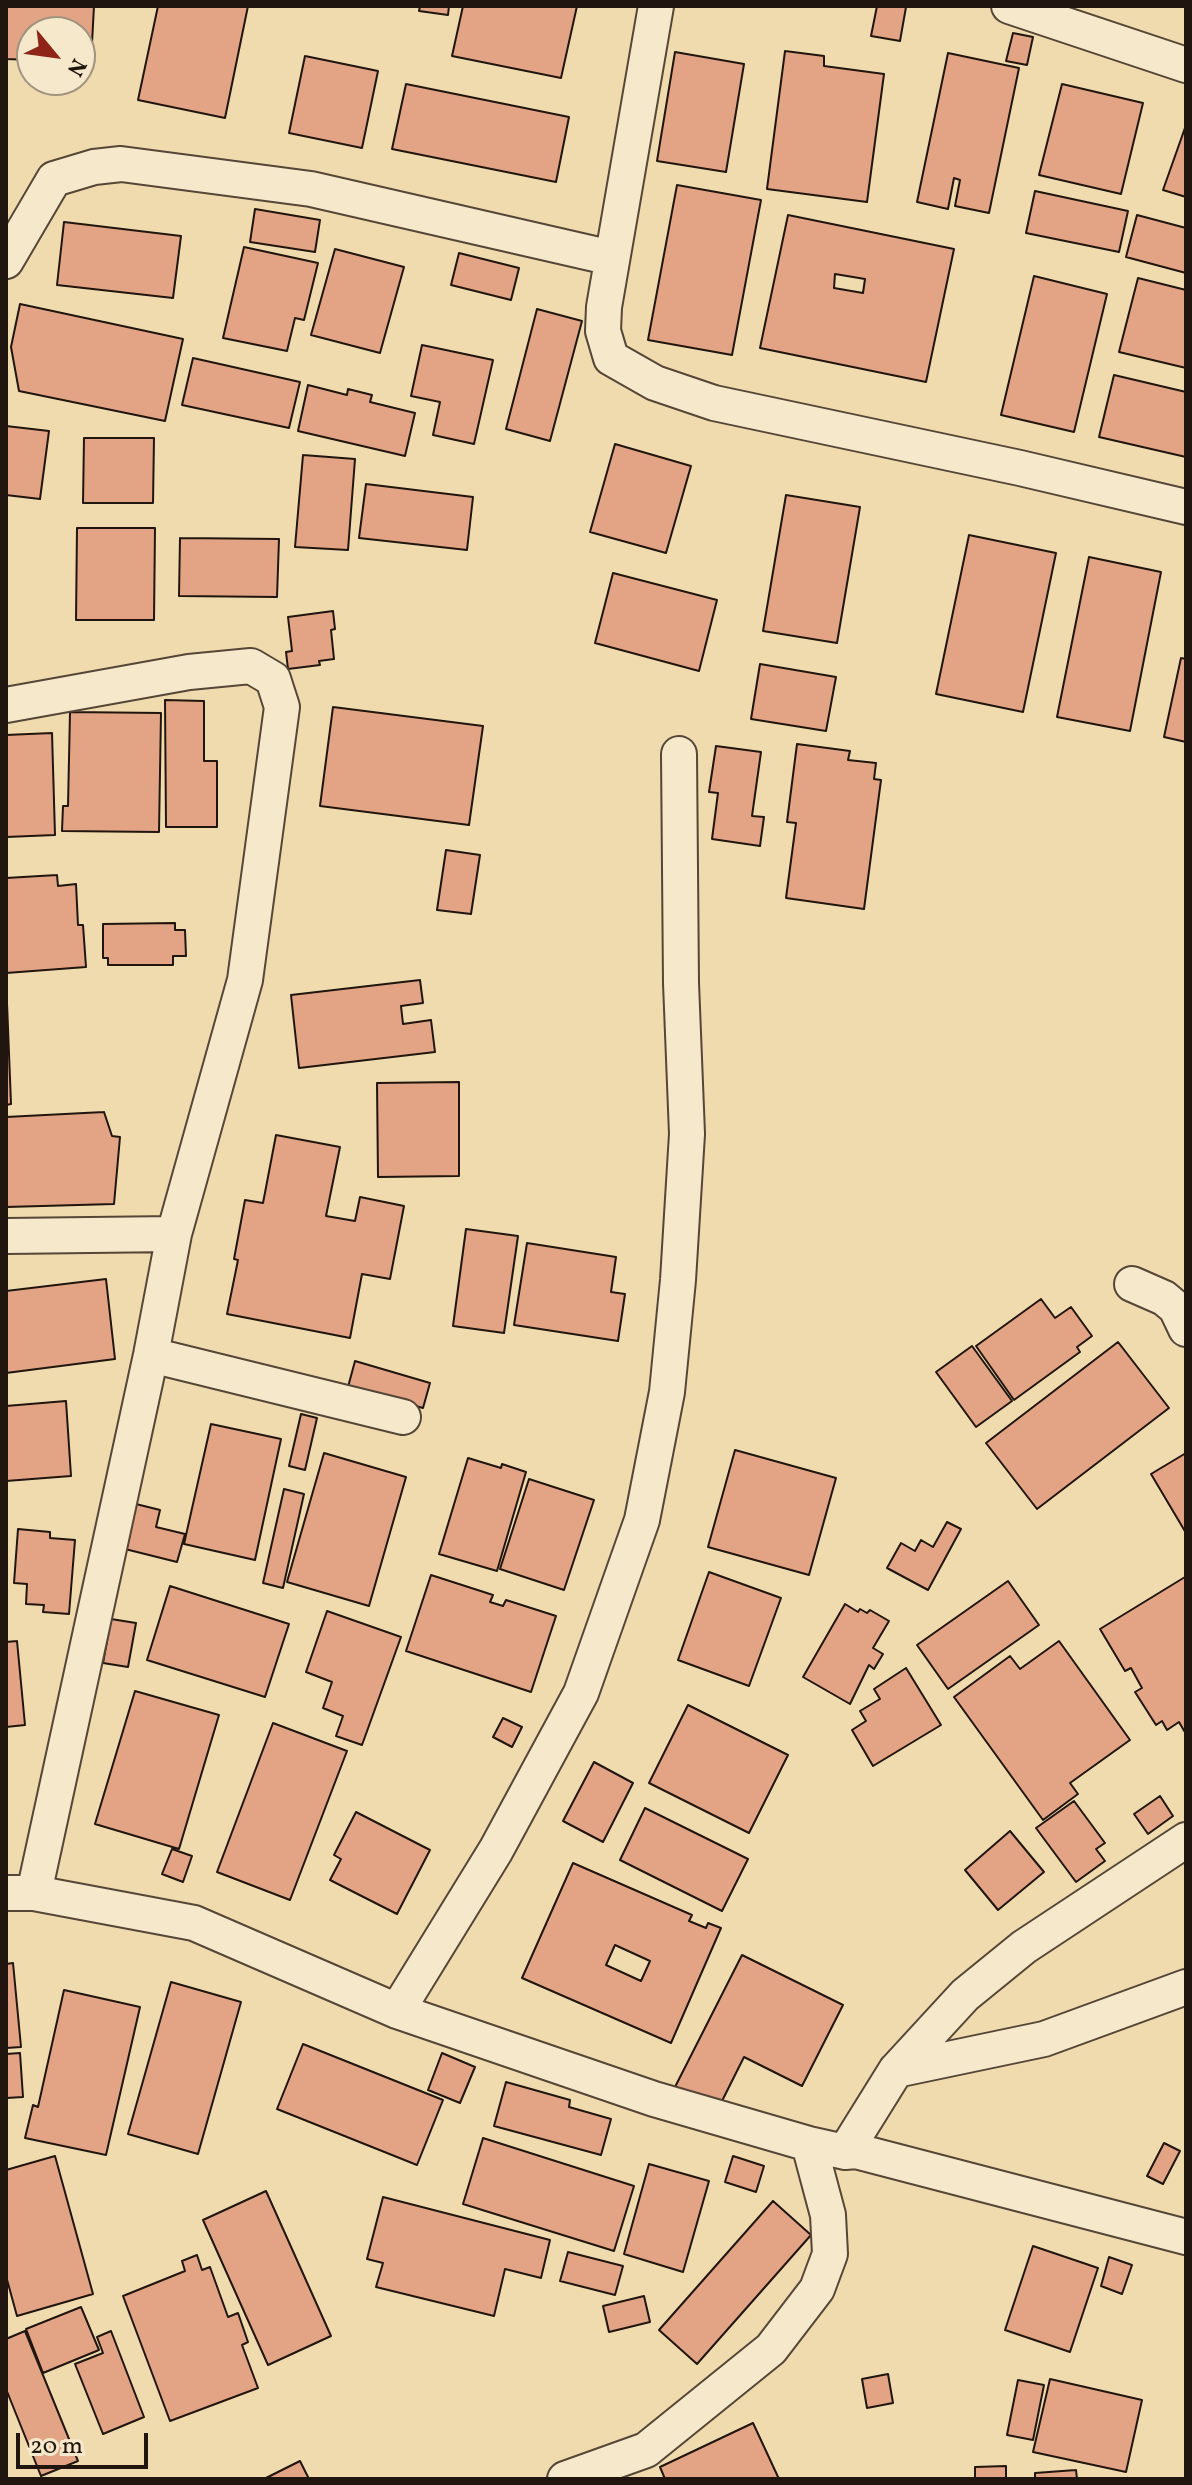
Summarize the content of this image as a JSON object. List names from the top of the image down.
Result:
{
  "scale_bar": "20 m",
  "north": "bottom right"
}
